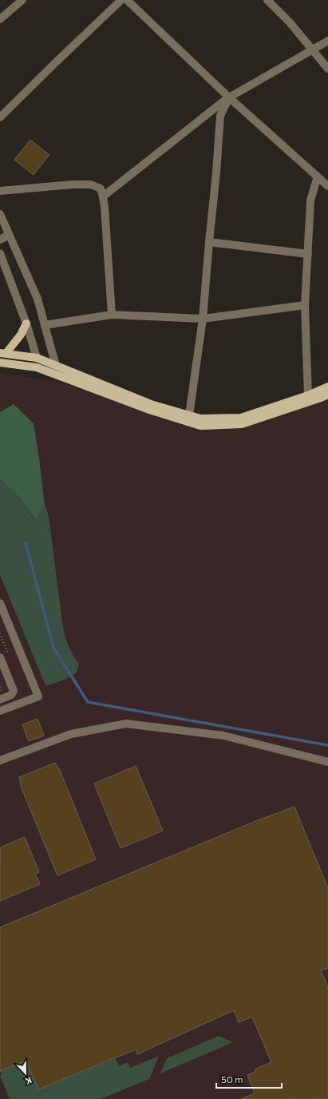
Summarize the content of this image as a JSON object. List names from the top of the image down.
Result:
{
  "scale_bar": "50 m",
  "north": "bottom"
}
